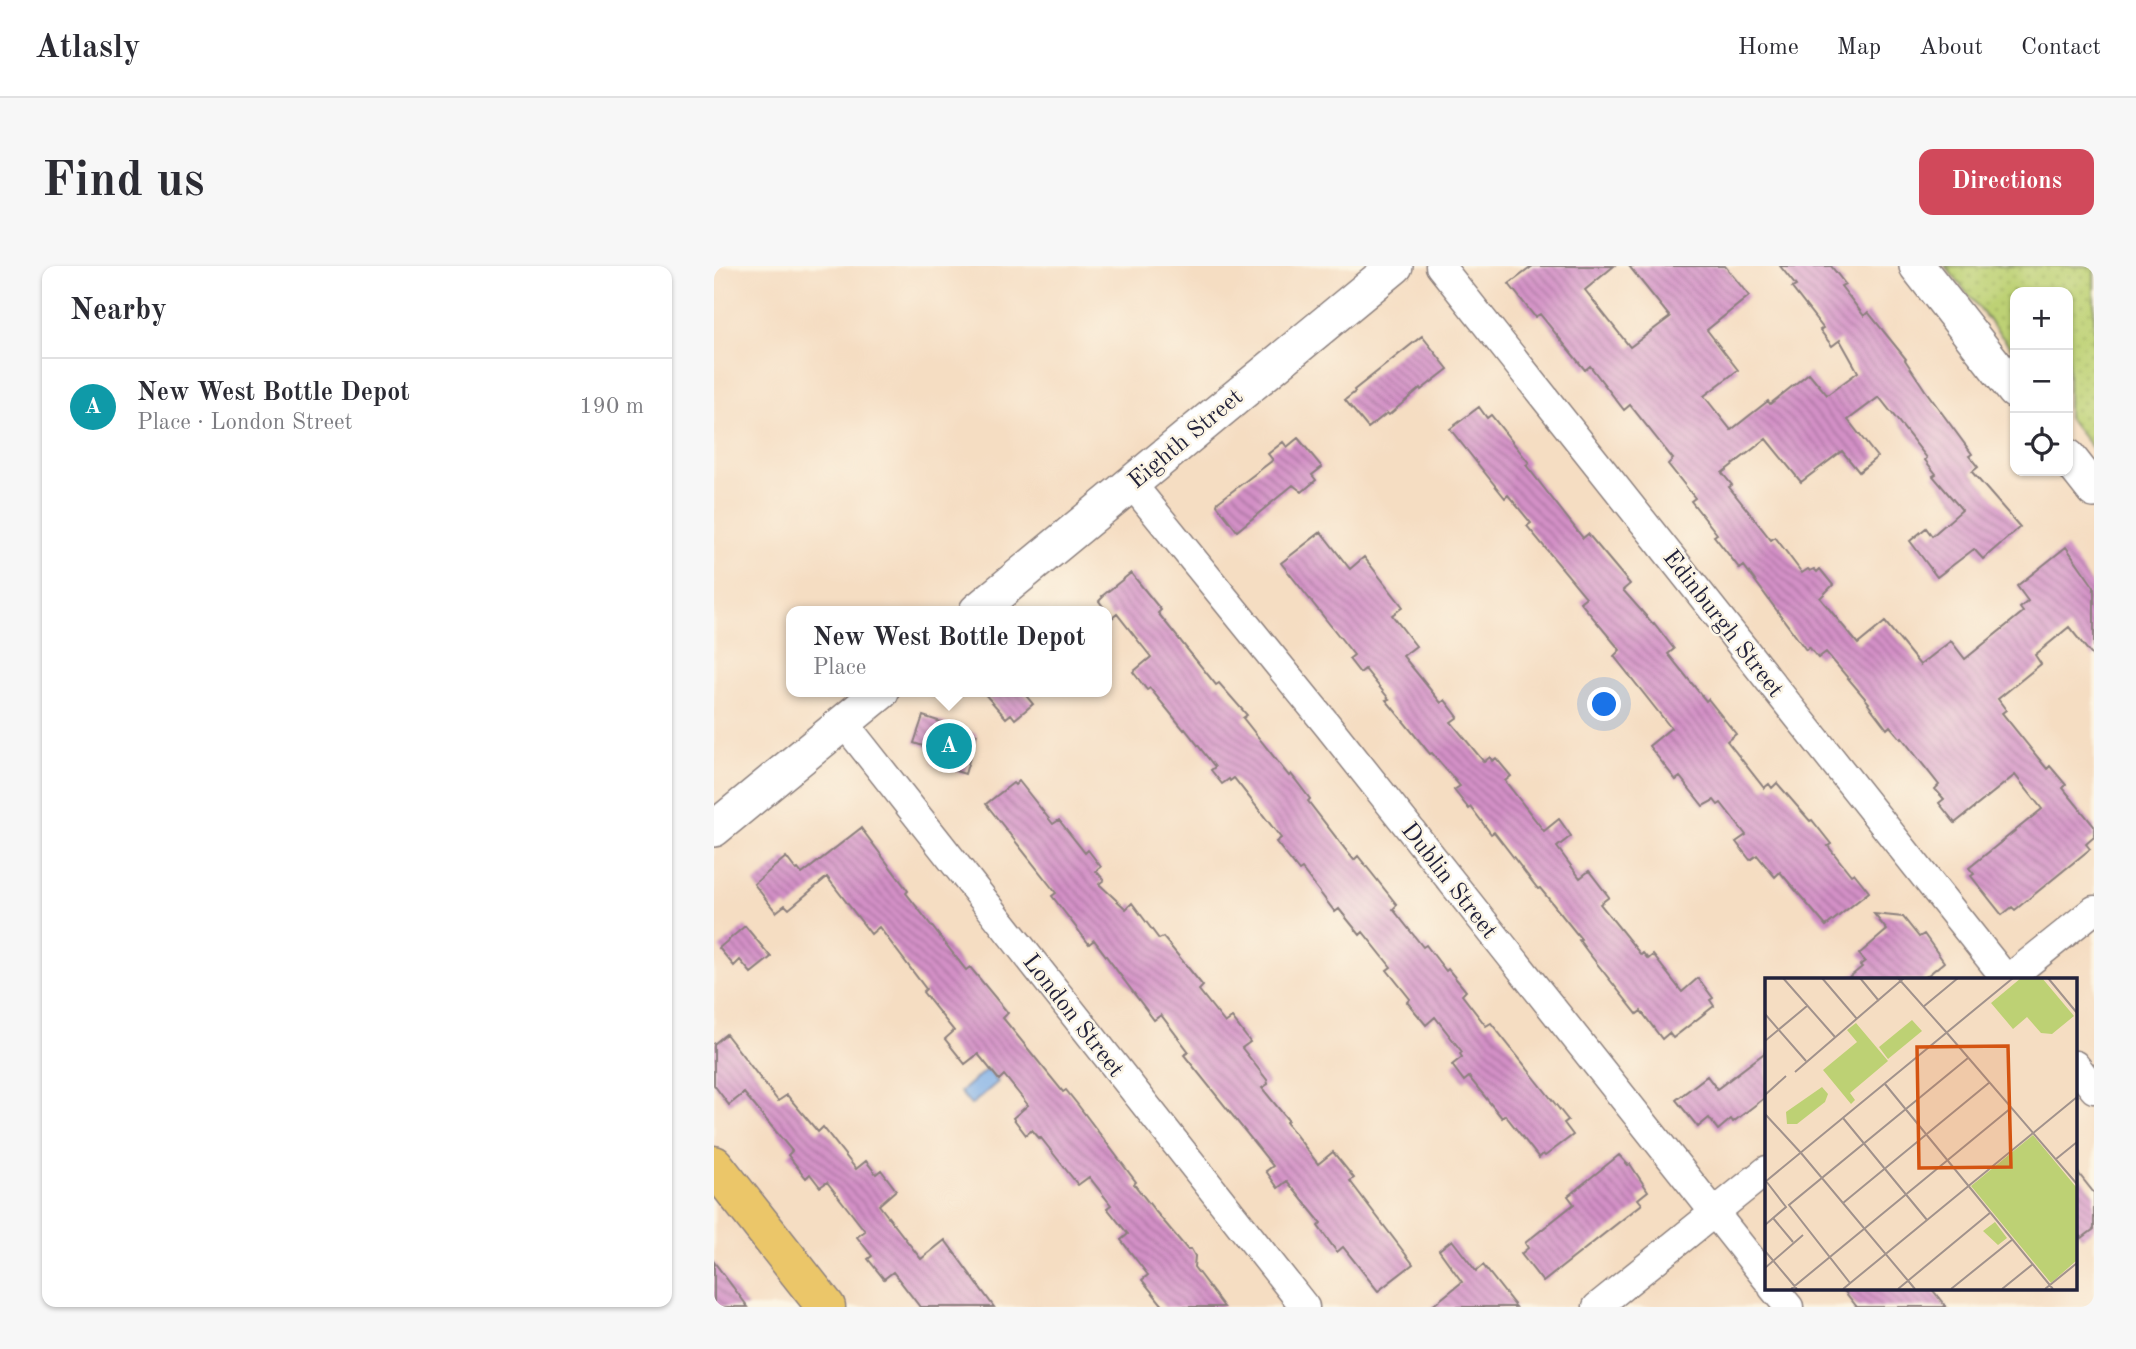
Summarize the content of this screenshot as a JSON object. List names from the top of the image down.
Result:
{
  "streets": {
    "street": [
      "Eighth Street",
      "Edinburgh Street",
      "Dublin Street",
      "London Street"
    ]
  },
  "crossings": [
    ["Eighth Street", "Dublin Street"]
  ],
  "page": {
    "header": "Atlasly",
    "nav": [
      "Home",
      "Map",
      "About",
      "Contact"
    ],
    "buttons": "Directions",
    "title": "Find us",
    "heading": "Nearby",
    "map_buttons": ["+", "−"],
    "list": [
      {
        "mark": "A",
        "name": "New West Bottle Depot",
        "note": "Place · London Street",
        "value": "190 m"
      }
    ],
    "popup": ["New West Bottle Depot", "Place"],
    "pins": "A"
  }
}
